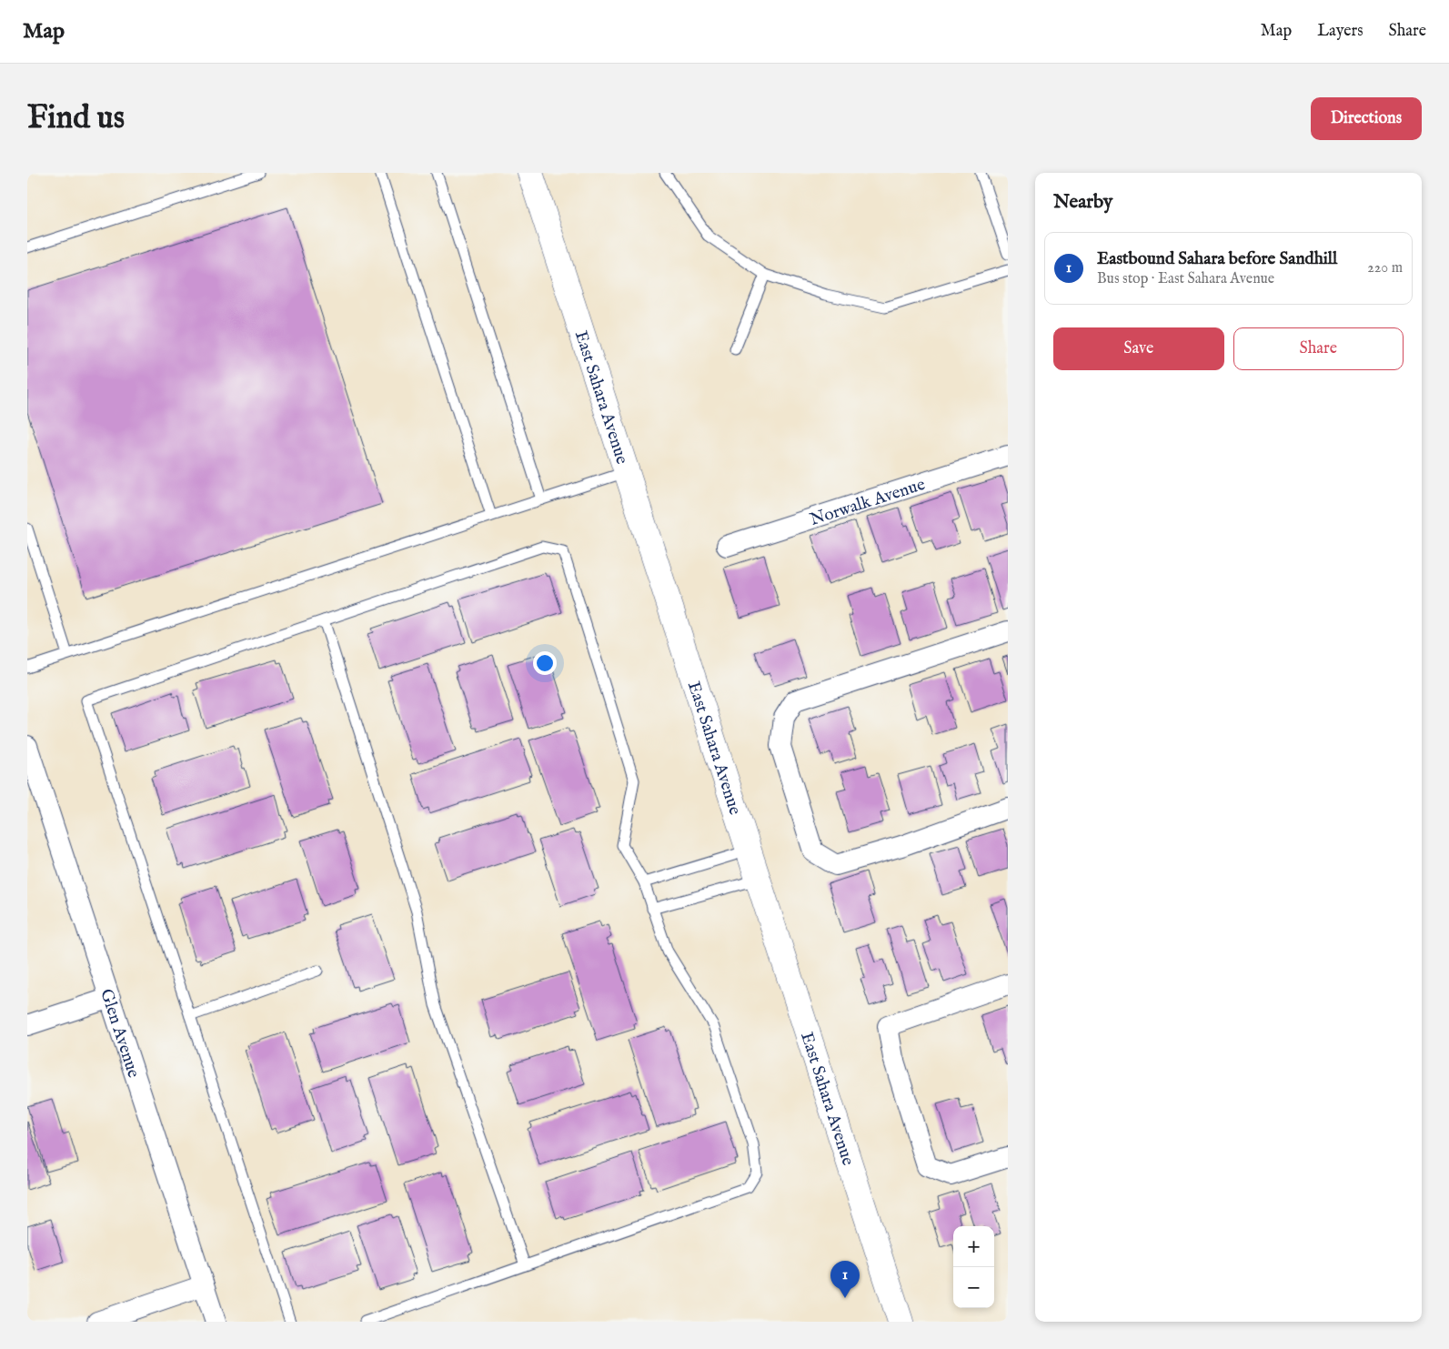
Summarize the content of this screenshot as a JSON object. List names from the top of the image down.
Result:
{
  "streets": {
    "main road": ["East Sahara Avenue"],
    "street": ["Norwalk Avenue", "Glen Avenue"]
  },
  "page": {
    "header": "Map",
    "nav": ["Map", "Layers", "Share"],
    "buttons": [
      "Directions",
      ["Save", "Share"]
    ],
    "title": "Find us",
    "heading": "Nearby",
    "list": [
      {
        "mark": "1",
        "name": "Eastbound Sahara before Sandhill",
        "note": "Bus stop · East Sahara Avenue",
        "value": "220 m"
      }
    ],
    "map_buttons": ["+", "−"],
    "pins": "1"
  }
}
